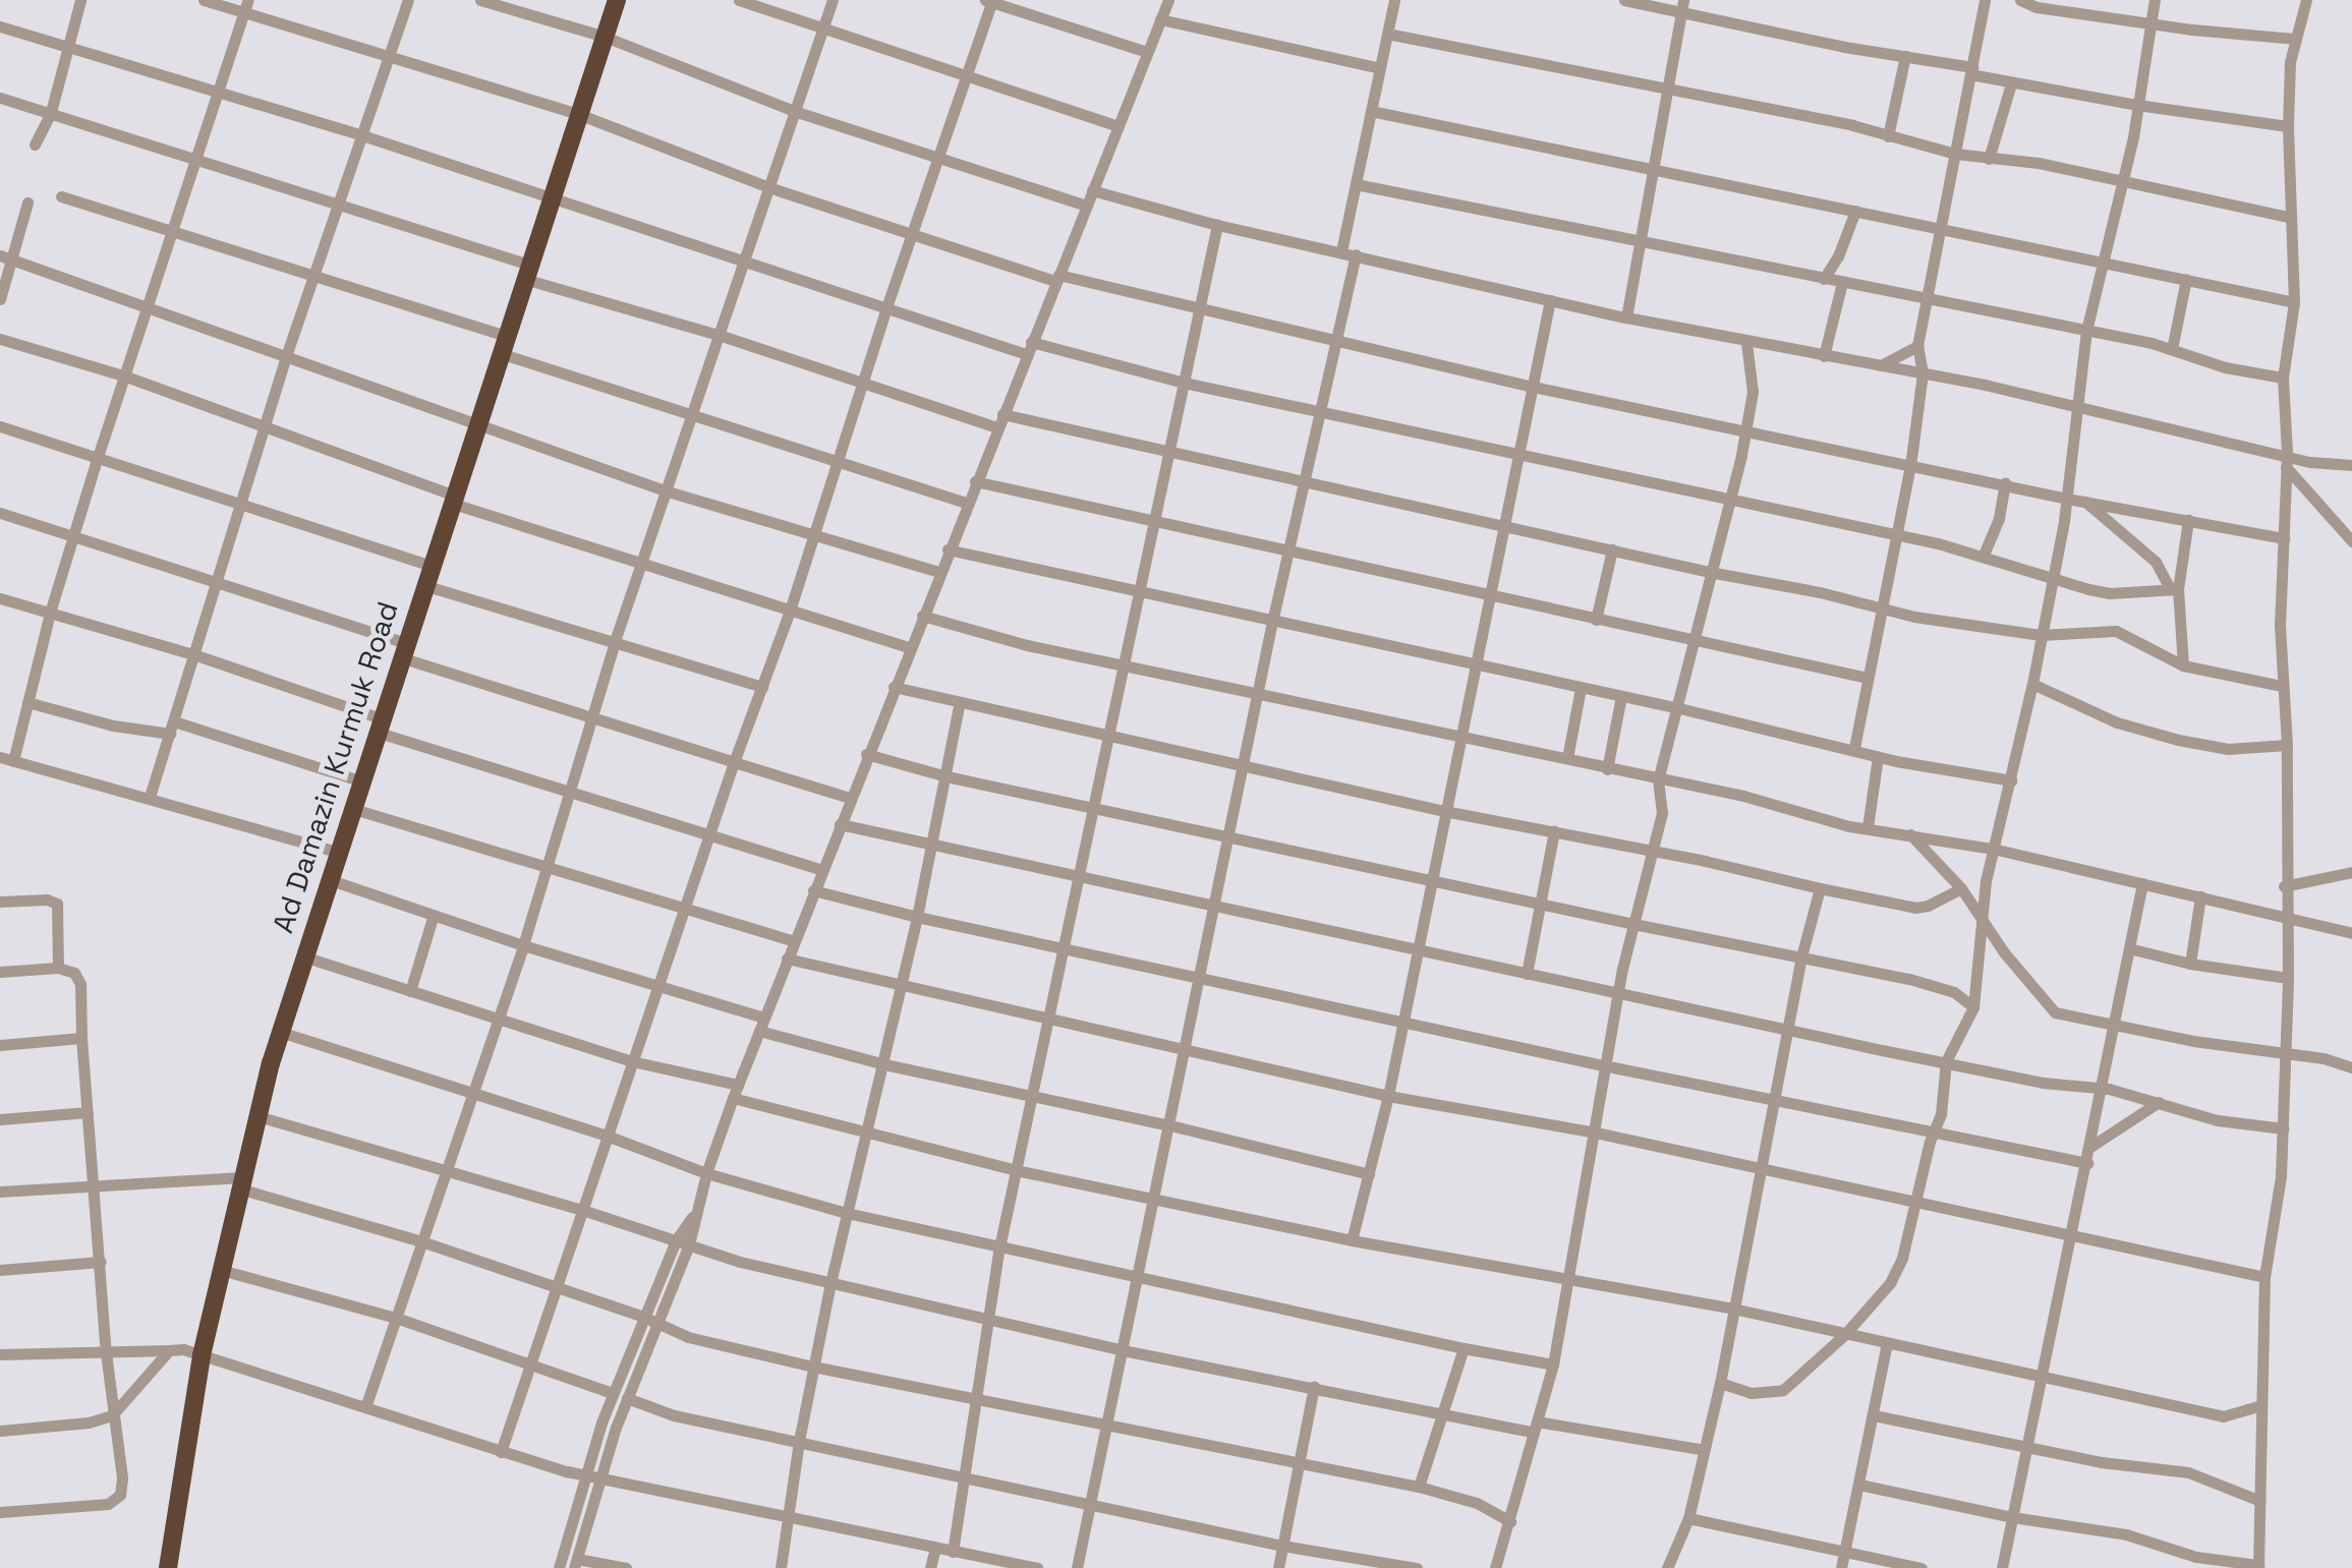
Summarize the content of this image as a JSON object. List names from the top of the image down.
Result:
{
  "streets": {
    "highway": ["Ad Damazin Kurmuk Road"]
  }
}
